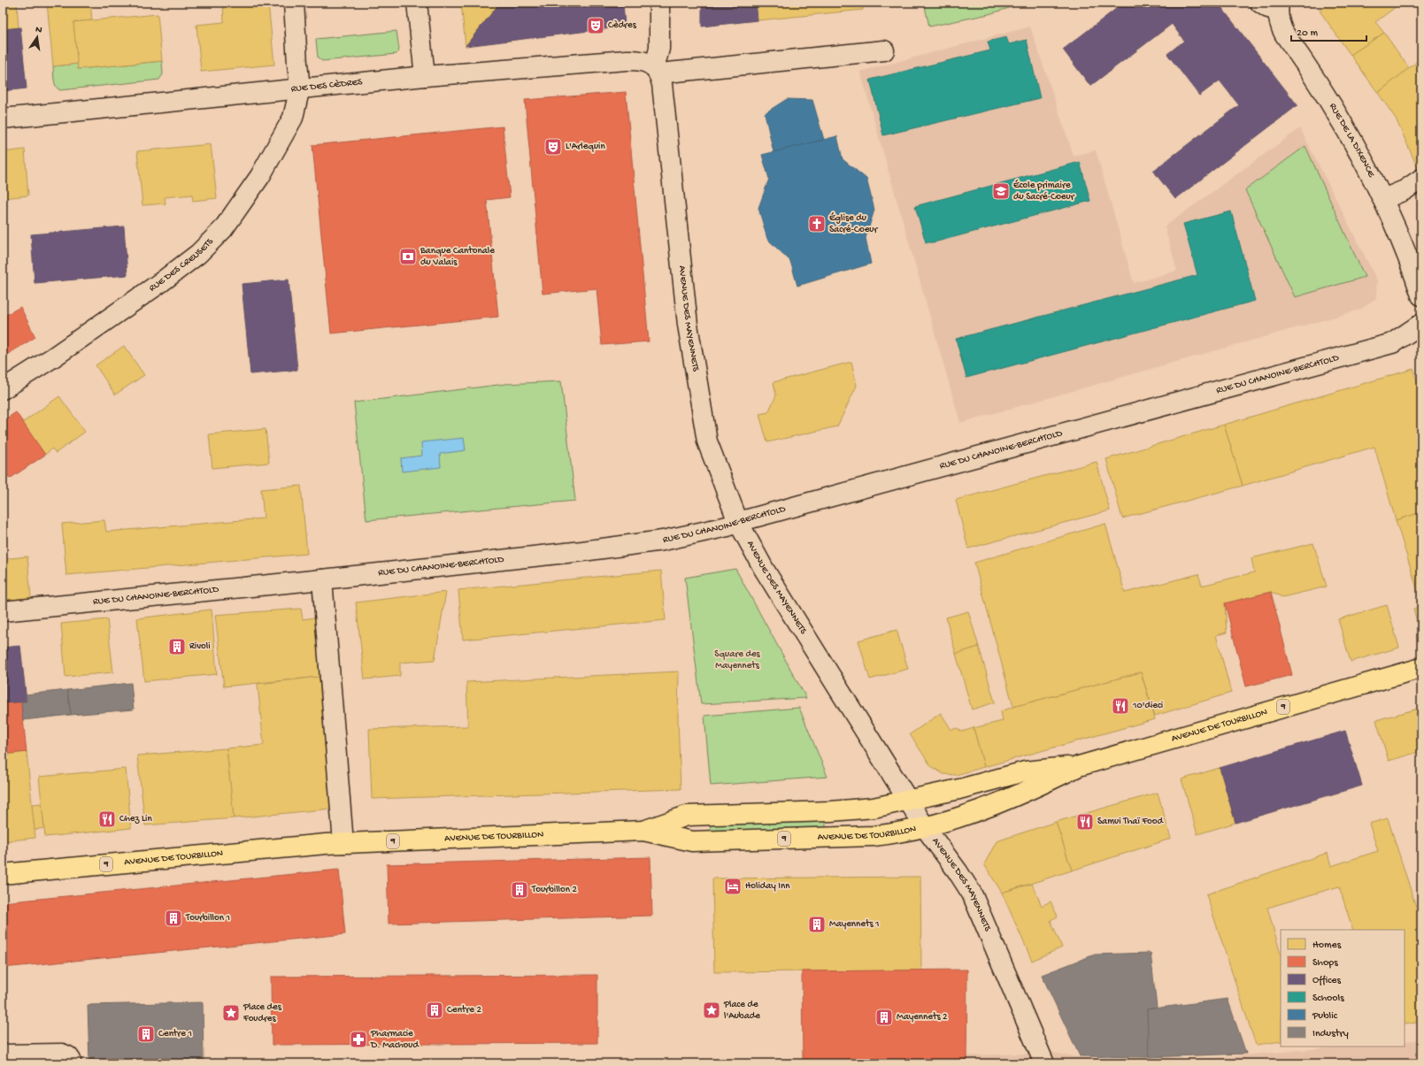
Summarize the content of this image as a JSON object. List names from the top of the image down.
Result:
{
  "streets": {
    "main road": ["9", "AVENUE DE TOURBILLON"],
    "street": [
      "RUE DES CÈDRES",
      "RUE DE LA DIXENCE",
      "RUE DES CREUSETS",
      "AVENUE DES MAYENNETS",
      "RUE DU CHANOINE-BERCHTOLD"
    ]
  },
  "crossings": [
    ["RUE DES CÈDRES", "RUE DES CREUSETS"],
    ["RUE DES CÈDRES", "AVENUE DES MAYENNETS"],
    ["AVENUE DES MAYENNETS", "RUE DU CHANOINE-BERCHTOLD"],
    ["AVENUE DES MAYENNETS", "AVENUE DE TOURBILLON"]
  ],
  "parks": ["Square des Mayennets"],
  "places": {
    "theatre": ["Cèdres", "L'Arlequin"],
    "school or university": ["École primaire du Sacré-Coeur"],
    "church": ["Église du Sacré-Coeur"],
    "bank": ["Banque Cantonale du Valais"],
    "building": [
      "Rivoli",
      "Tourbillon 2",
      "Tourbillon 1",
      "Mayennets 1",
      "Centre 2",
      "Mayennets 2",
      "Centre 1"
    ],
    "restaurant": ["10'dieci", "Chez Lin", "Samui Thaï Food"],
    "hotel": ["Holiday Inn"],
    "place": ["Place de l'Aubade", "Place des Foudres"],
    "pharmacy": ["Pharmacie D. Machoud"]
  },
  "legend": [
    "Homes",
    "Shops",
    "Offices",
    "Schools",
    "Public",
    "Industry"
  ],
  "scale_bar": "20 m",
  "north": "top"
}
